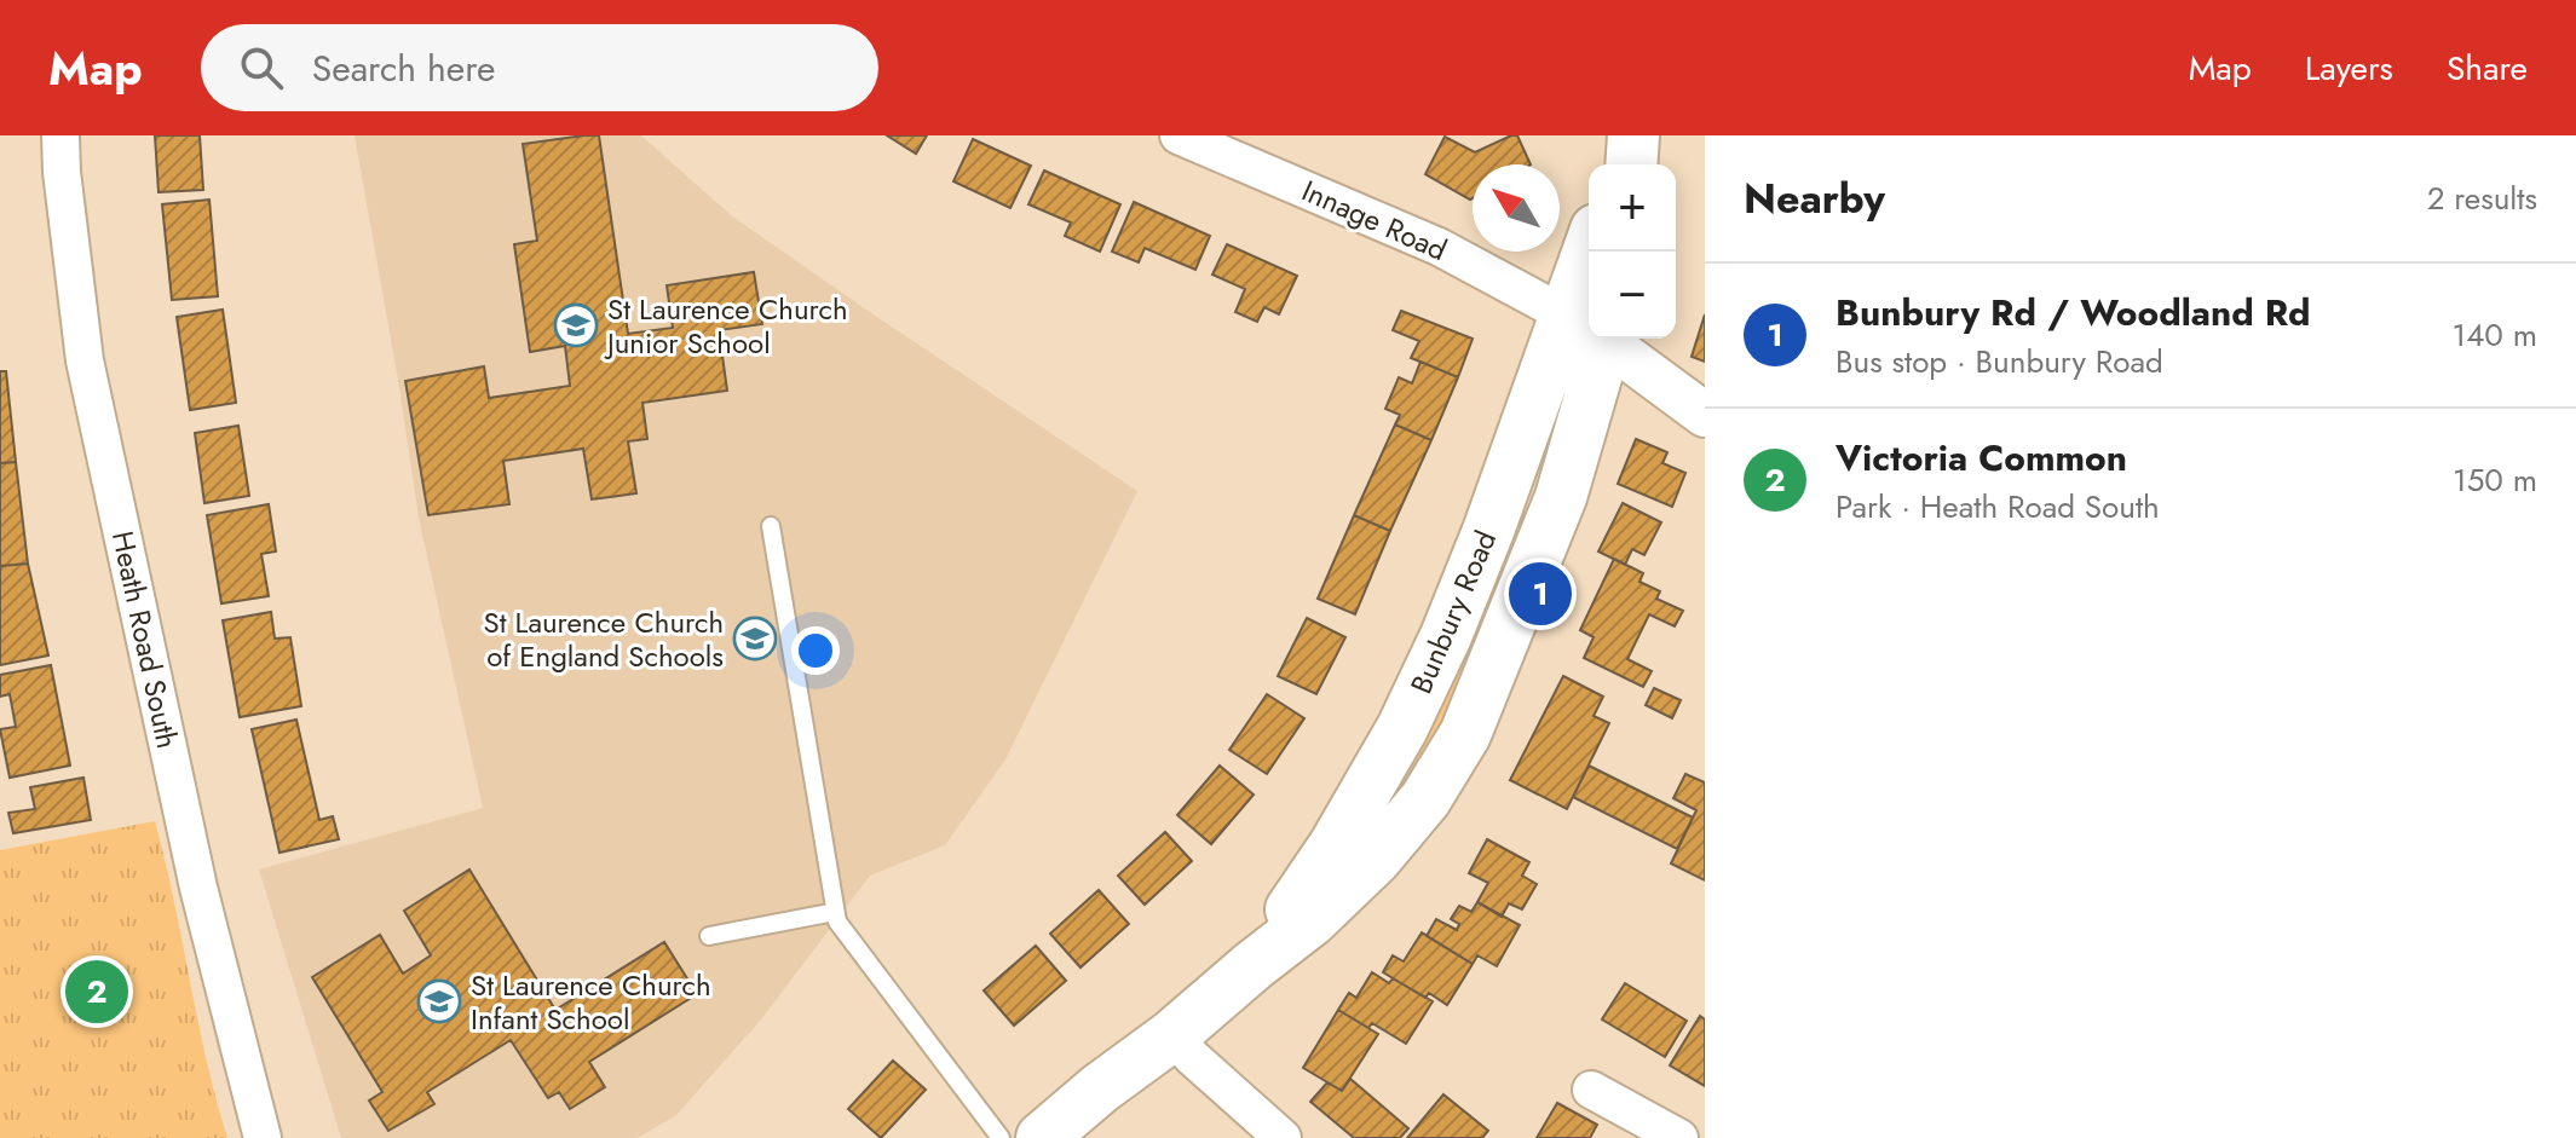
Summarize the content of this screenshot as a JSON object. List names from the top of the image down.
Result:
{
  "streets": {
    "main road": ["Bunbury Road"],
    "street": ["Innage Road", "Heath Road South"]
  },
  "places": {
    "school or university": ["St Laurence Church Junior School", "St Laurence Church of England Schools", "St Laurence Church Infant School"]
  },
  "north": "top left",
  "page": {
    "header": "Map",
    "search": "Search here",
    "nav": ["Map", "Layers", "Share"],
    "heading": ["Nearby", "2 results"],
    "map_buttons": ["+", "−"],
    "list": [
      {
        "mark": "1",
        "name": "Bunbury Rd / Woodland Rd",
        "note": "Bus stop · Bunbury Road",
        "value": "140 m"
      },
      {
        "mark": "2",
        "name": "Victoria Common",
        "note": "Park · Heath Road South",
        "value": "150 m"
      }
    ],
    "pins": ["1", "2"]
  }
}
